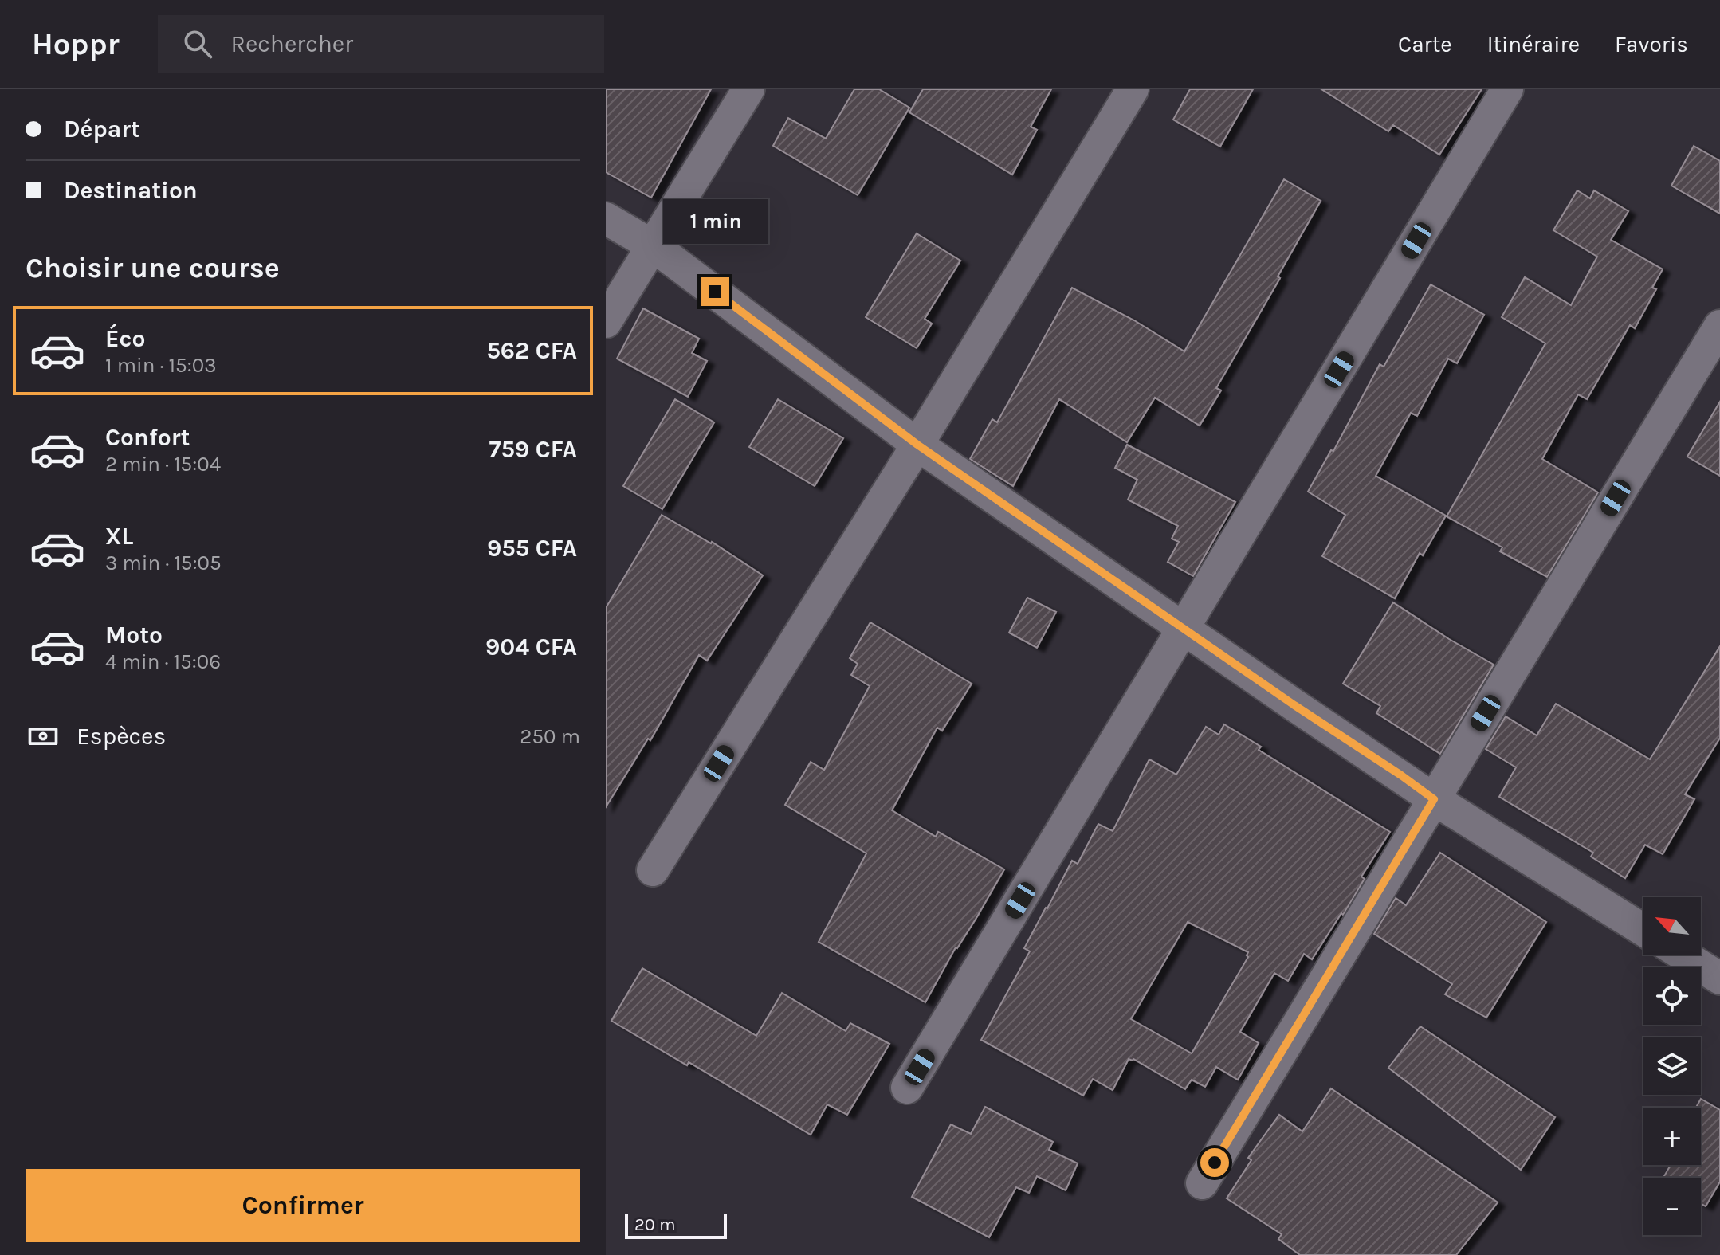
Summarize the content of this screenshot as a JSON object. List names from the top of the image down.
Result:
{
  "scale_bar": "20 m",
  "north": "top left",
  "page": {
    "header": "Hoppr",
    "search": "Rechercher",
    "nav": ["Carte", "Itinéraire", "Favoris"],
    "banner": ["Départ", "Destination"],
    "bubble": "1 min",
    "heading": "Choisir une course",
    "list": [
      {
        "name": "Éco",
        "note": "1 min · 15:03",
        "value": "562 CFA"
      },
      {
        "name": "Confort",
        "note": "2 min · 15:04",
        "value": "759 CFA"
      },
      {
        "name": "XL",
        "note": "3 min · 15:05",
        "value": "955 CFA"
      },
      {
        "name": "Moto",
        "note": "4 min · 15:06",
        "value": "904 CFA"
      }
    ],
    "pay": ["Espèces", "250 m"],
    "map_buttons": ["+", "−"],
    "buttons": "Confirmer",
    "scale": "20 m"
  }
}
